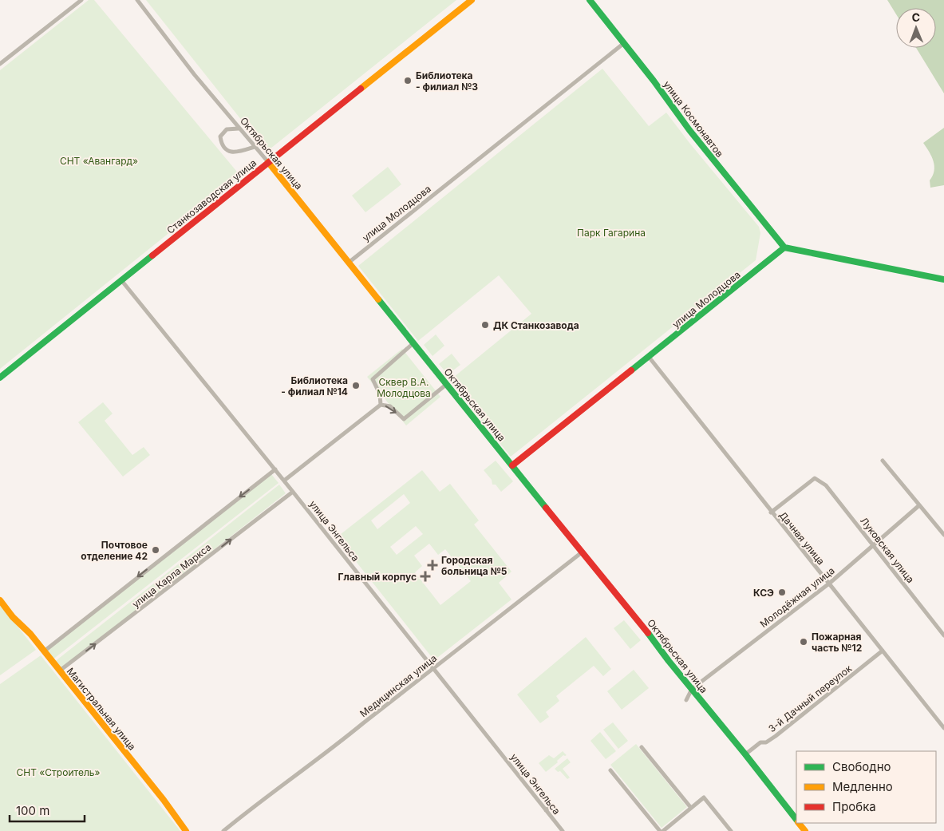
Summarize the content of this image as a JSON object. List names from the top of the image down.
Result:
{
  "streets": {
    "street": [
      "улица Космонавтов",
      "Октябрьская улица",
      "Станкозаводская улица",
      "улица Молодцова",
      "улица Энгельса",
      "Дачная улица",
      "Луковская улица",
      "улица Карла Маркса",
      "Молодёжная улица",
      "Медицинская улица",
      "3-й Дачный переулок",
      "Магистральная улица"
    ]
  },
  "crossings": [
    ["улица Космонавтов", "улица Молодцова"],
    ["Октябрьская улица", "Станкозаводская улица"],
    ["Октябрьская улица", "улица Молодцова"],
    ["Октябрьская улица", "Молодёжная улица"],
    ["Октябрьская улица", "Медицинская улица"],
    ["Октябрьская улица", "3-й Дачный переулок"],
    ["Станкозаводская улица", "улица Энгельса"],
    ["улица Молодцова", "Дачная улица"],
    ["улица Энгельса", "улица Карла Маркса"],
    ["улица Энгельса", "Медицинская улица"],
    ["Дачная улица", "Луковская улица"],
    ["Дачная улица", "Молодёжная улица"],
    ["Дачная улица", "3-й Дачный переулок"],
    ["Луковская улица", "Молодёжная улица"],
    ["улица Карла Маркса", "Магистральная улица"]
  ],
  "parks": [
    "СНТ «Авангард»",
    "Парк Гагарина",
    "Сквер В.А. Молодцова",
    "СНТ «Строитель»"
  ],
  "places": {
    "other": [
      "Библиотека - филиал №3",
      "ДК Станкозавода",
      "Библиотека - филиал №14",
      "Почтовое отделение 42",
      "КСЭ",
      "Пожарная часть №12"
    ],
    "health": ["Городская больница №5", "Главный корпус"]
  },
  "legend": ["Свободно", "Медленно", "Пробка"],
  "scale_bar": "100 m",
  "north": "top"
}
